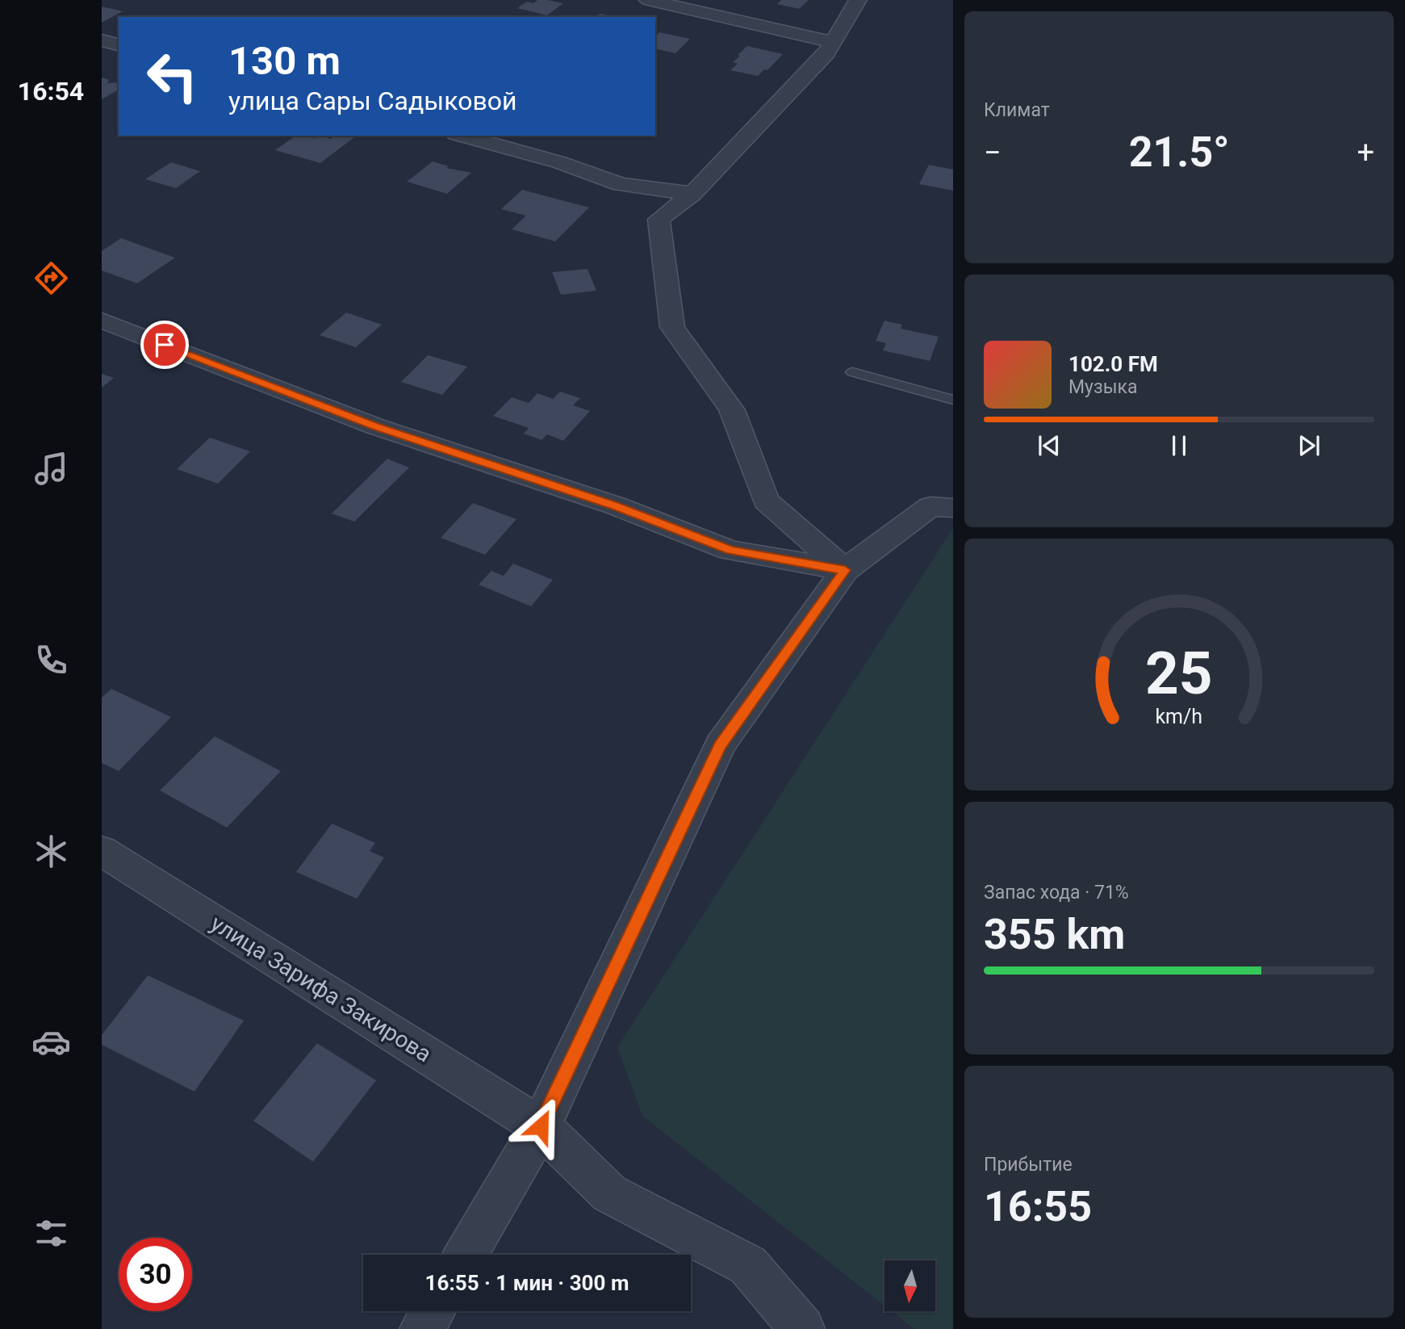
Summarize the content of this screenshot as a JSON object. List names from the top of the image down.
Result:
{
  "streets": {
    "street": ["улица Зарифа Закирова"]
  },
  "north": "bottom",
  "page": {
    "tabs": "16:54",
    "tile": [
      "Климат",
      ["Запас хода · 71%", "355 km"],
      ["Прибытие", "16:55"]
    ],
    "turn": ["130 m", "улица Сары Садыковой"],
    "heat": ["−", "21.5°", "+"],
    "song": ["102.0 FM", "Музыка"],
    "limit": "30",
    "trip": "16:55 · 1 мин · 300 m",
    "gauge": ["25", "km/h"]
  }
}
